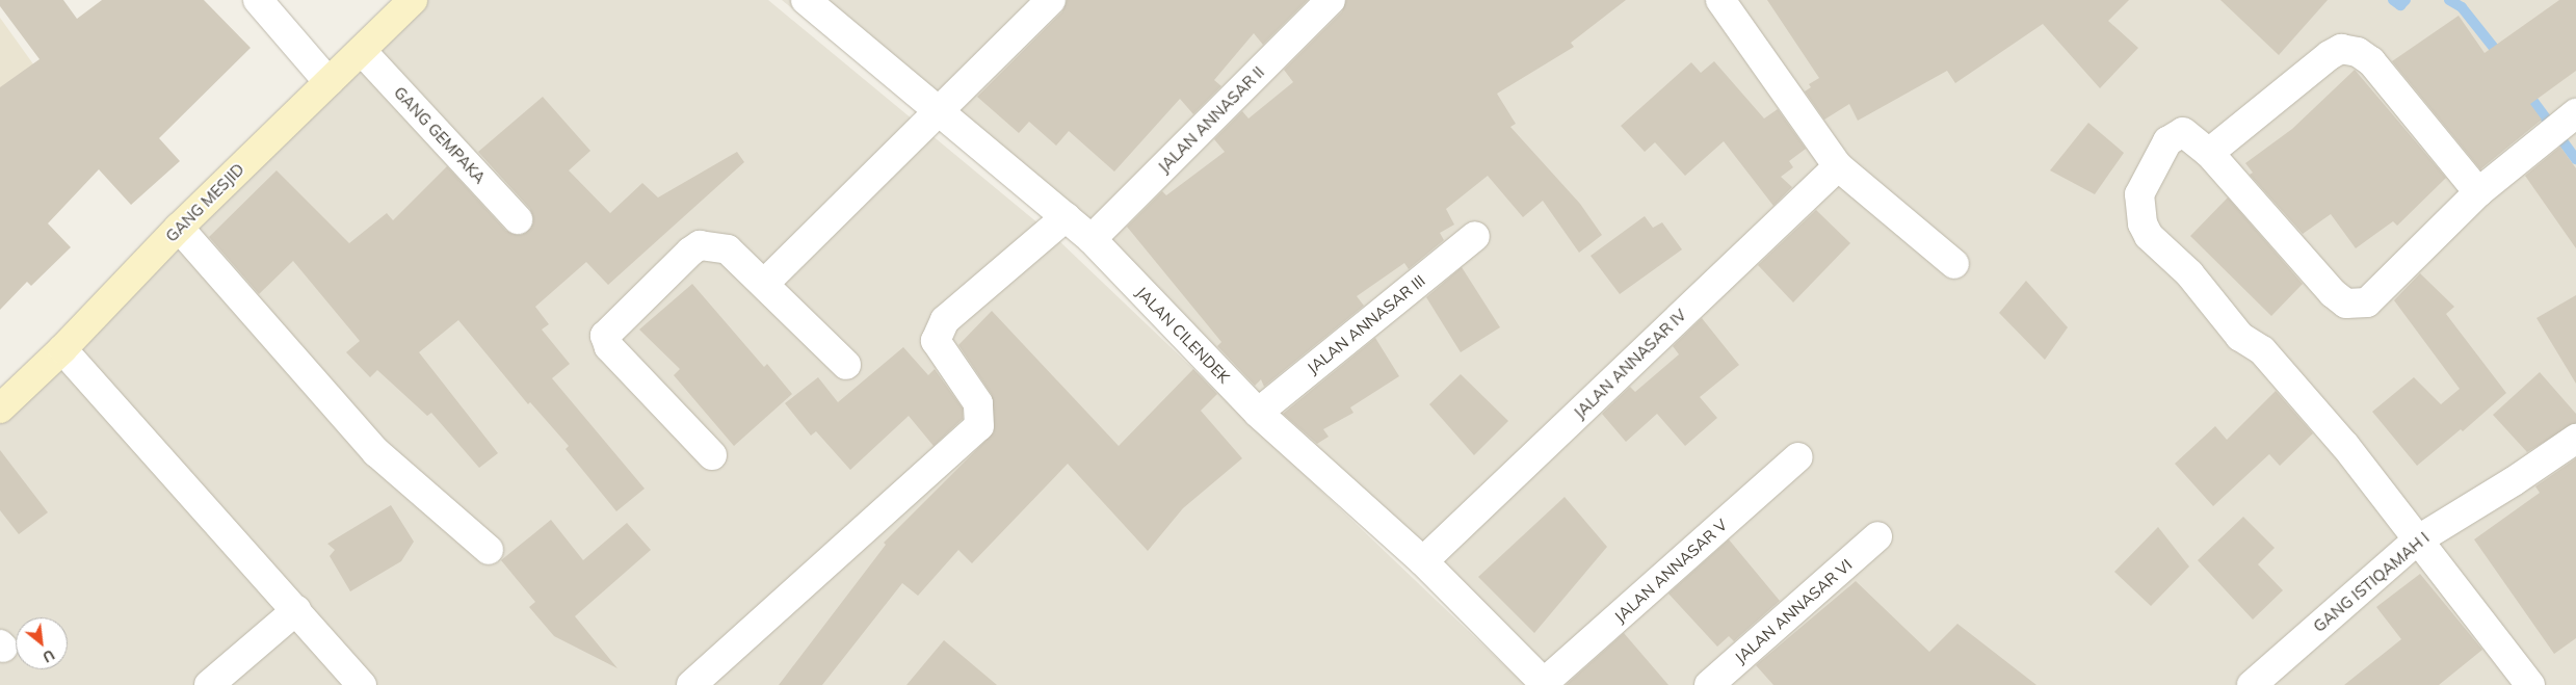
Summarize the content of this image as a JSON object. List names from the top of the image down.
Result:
{
  "streets": {
    "street": [
      "JALAN ANNASAR II",
      "GANG GEMPAKA",
      "GANG MESJID",
      "JALAN ANNASAR III",
      "JALAN CILENDEK",
      "JALAN ANNASAR IV",
      "JALAN ANNASAR V",
      "GANG ISTIQAMAH I",
      "JALAN ANNASAR VI"
    ]
  },
  "crossings": [
    ["JALAN ANNASAR II", "JALAN CILENDEK"],
    ["GANG GEMPAKA", "GANG MESJID"],
    ["JALAN ANNASAR III", "JALAN CILENDEK"],
    ["JALAN CILENDEK", "JALAN ANNASAR IV"],
    ["JALAN CILENDEK", "JALAN ANNASAR V"]
  ],
  "north": "bottom right"
}
